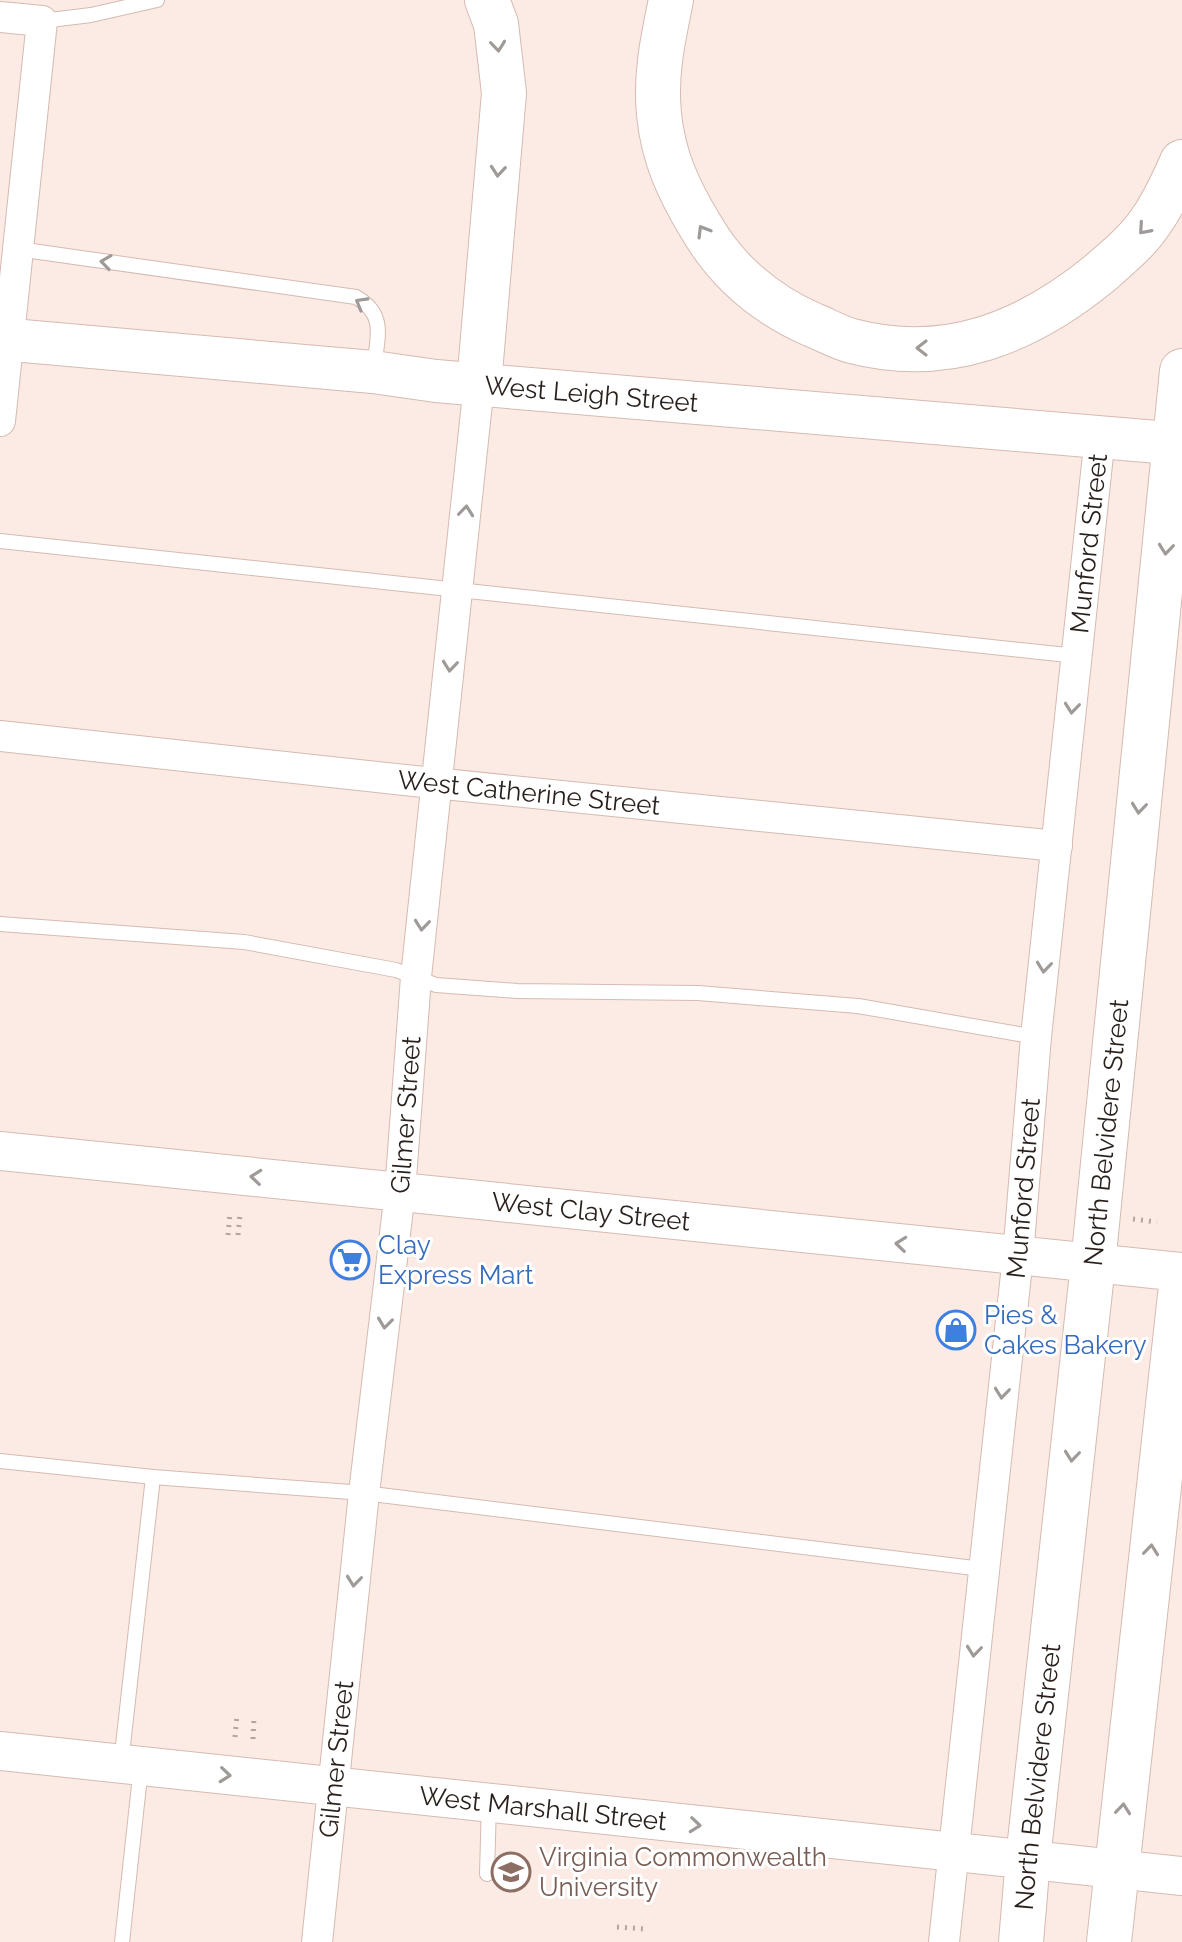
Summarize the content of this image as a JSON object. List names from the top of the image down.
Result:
{
  "streets": {
    "main road": ["West Leigh Street", "North Belvidere Street"],
    "street": [
      "Munford Street",
      "West Catherine Street",
      "Gilmer Street",
      "West Clay Street",
      "West Marshall Street"
    ]
  },
  "crossings": [
    ["West Leigh Street", "Munford Street"],
    ["West Leigh Street", "Gilmer Street"],
    ["West Leigh Street", "North Belvidere Street"],
    ["Munford Street", "West Catherine Street"],
    ["Munford Street", "West Clay Street"],
    ["Munford Street", "West Marshall Street"],
    ["West Catherine Street", "Gilmer Street"],
    ["Gilmer Street", "West Clay Street"],
    ["Gilmer Street", "West Marshall Street"],
    ["North Belvidere Street", "West Clay Street"],
    ["North Belvidere Street", "West Marshall Street"]
  ],
  "one_way": ["Munford Street", "West Clay Street", "West Marshall Street"],
  "places": {
    "supermarket": ["Clay Express Mart"],
    "shop": ["Pies & Cakes Bakery"],
    "school or university": ["Virginia Commonwealth University"]
  }
}
